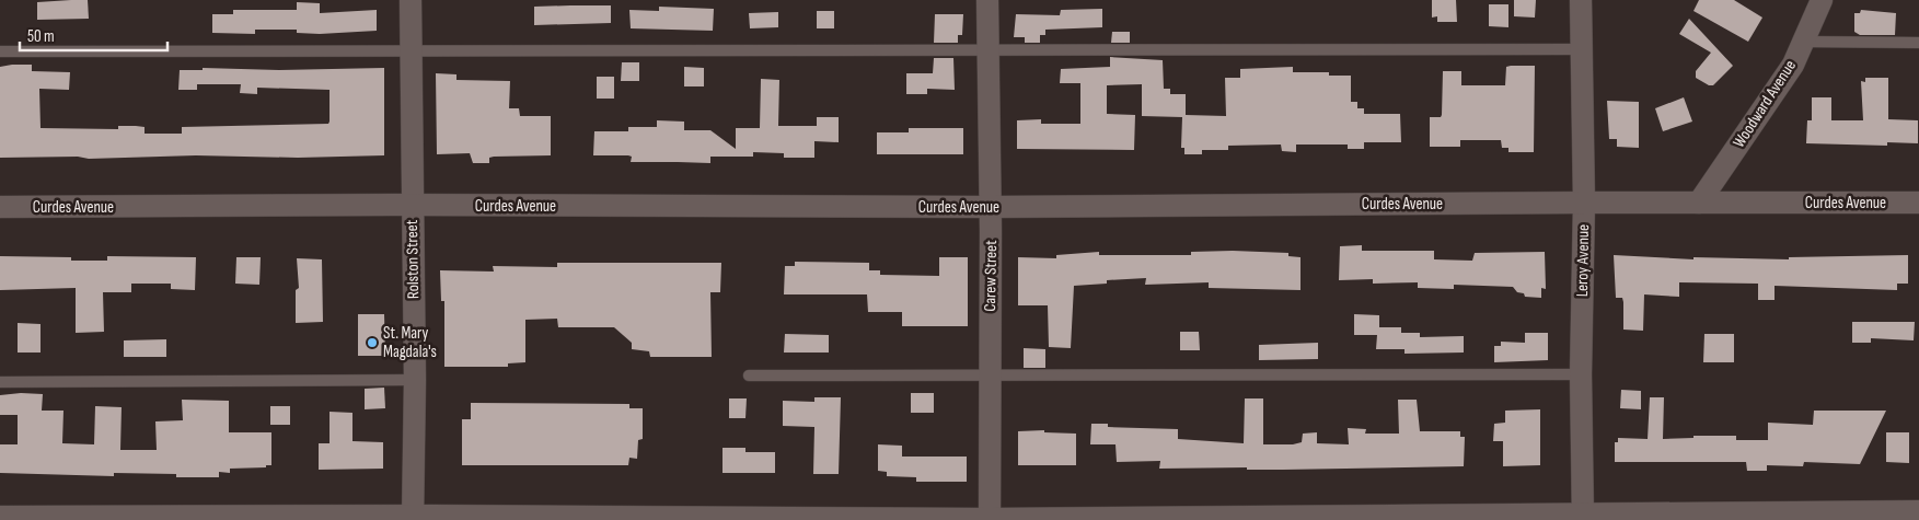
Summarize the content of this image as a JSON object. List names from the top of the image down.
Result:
{
  "streets": {
    "street": [
      "Woodward Avenue",
      "Curdes Avenue",
      "Rolston Street",
      "Leroy Avenue",
      "Carew Street"
    ]
  },
  "crossings": [
    ["Woodward Avenue", "Curdes Avenue"],
    ["Curdes Avenue", "Rolston Street"],
    ["Curdes Avenue", "Leroy Avenue"],
    ["Curdes Avenue", "Carew Street"]
  ],
  "places": ["St. Mary Magdala's"],
  "scale_bar": "50 m"
}
